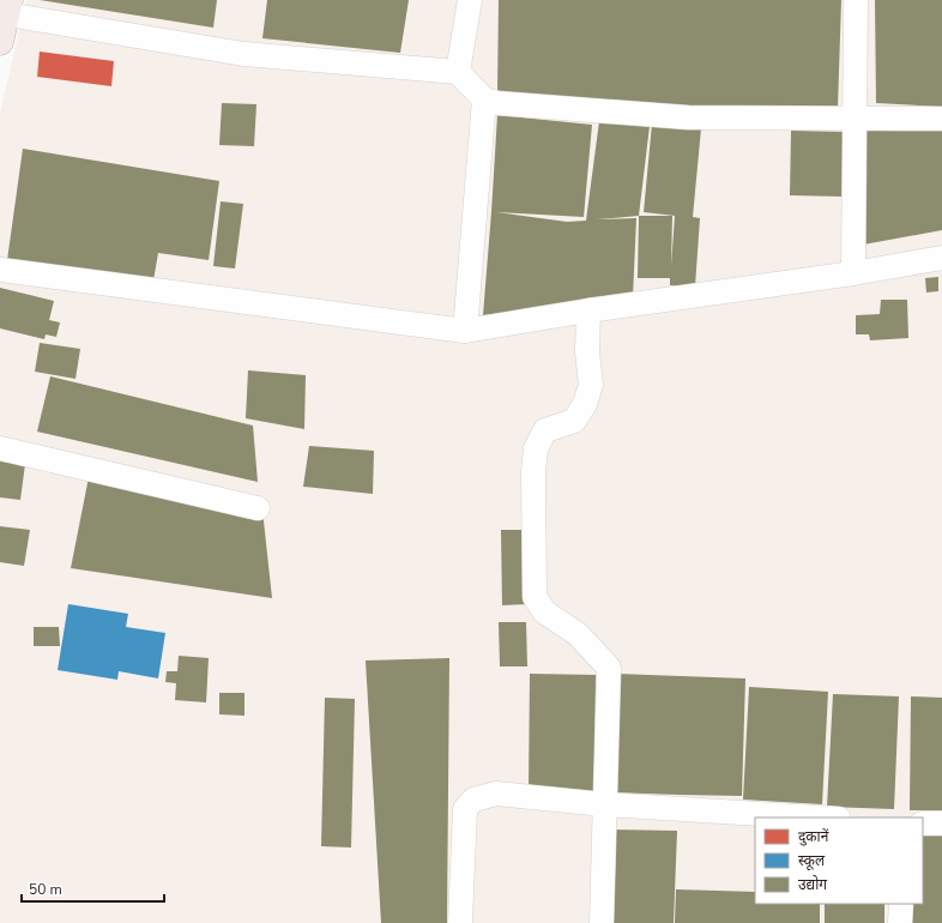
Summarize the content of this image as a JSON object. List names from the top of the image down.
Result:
{
  "legend": ["दुकानें", "स्कूल", "उद्योग"],
  "scale_bar": "50 m"
}
